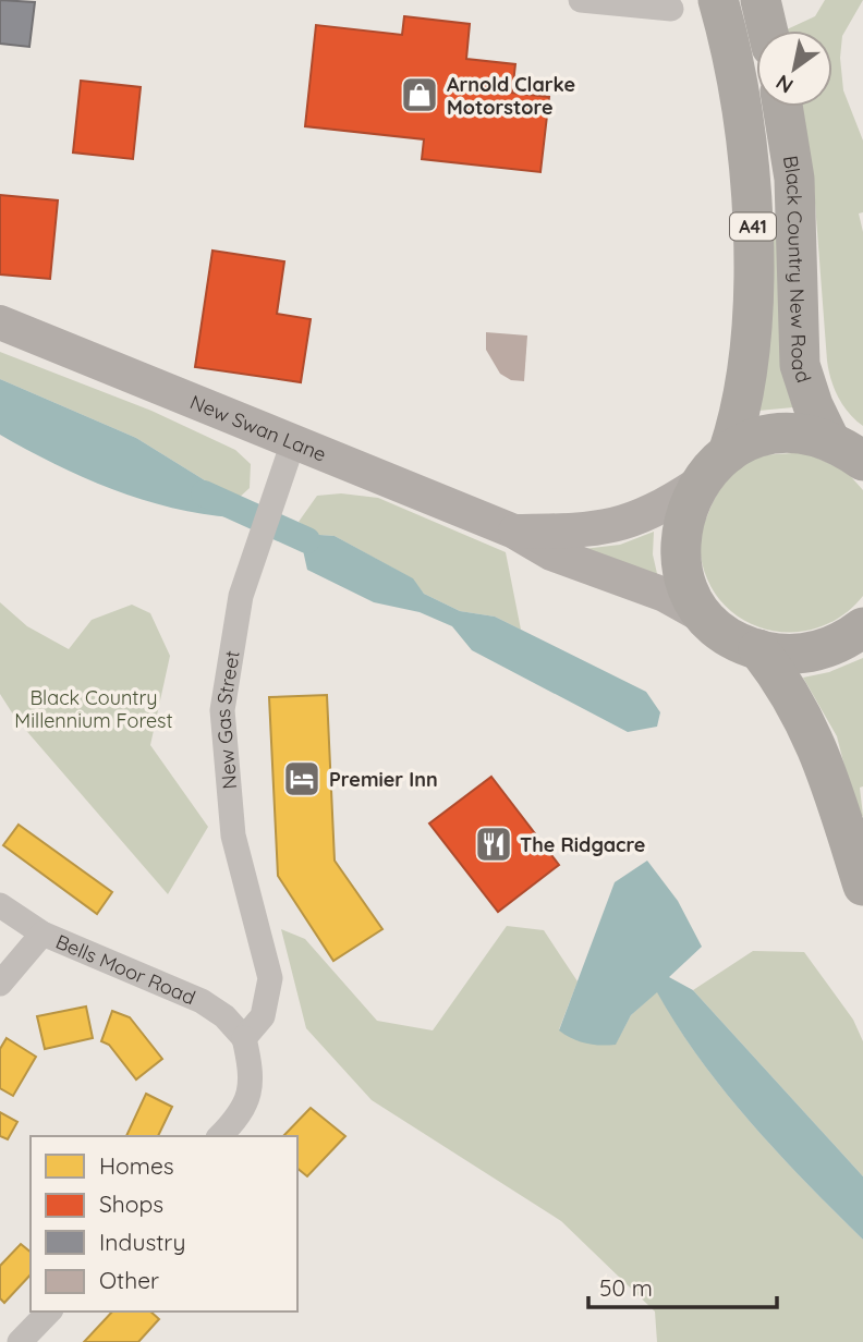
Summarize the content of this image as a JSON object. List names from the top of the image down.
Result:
{
  "streets": {
    "highway": ["A41", "Black Country New Road"],
    "main road": ["New Swan Lane"],
    "street": ["New Gas Street", "Bells Moor Road"]
  },
  "crossings": [
    ["New Swan Lane", "New Gas Street"],
    ["New Gas Street", "Bells Moor Road"]
  ],
  "parks": ["Black Country Millennium Forest"],
  "places": {
    "shop": ["Arnold Clarke Motorstore"],
    "hotel": ["Premier Inn"],
    "restaurant": ["The Ridgacre"]
  },
  "legend": [
    "Homes",
    "Shops",
    "Industry",
    "Other"
  ],
  "scale_bar": "50 m",
  "north": "bottom left"
}
